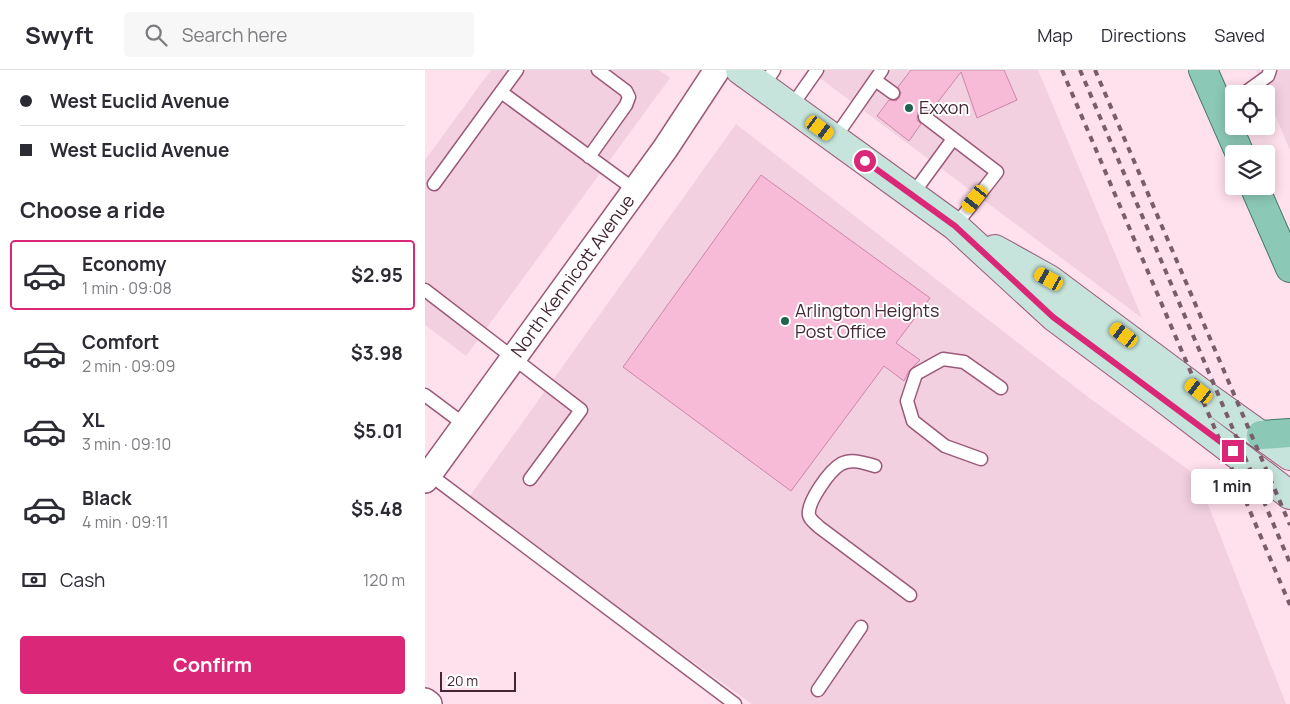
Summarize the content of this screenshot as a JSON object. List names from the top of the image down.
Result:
{
  "streets": {
    "street": ["North Kennicott Avenue"]
  },
  "places": ["Exxon", "Arlington Heights Post Office"],
  "scale_bar": "20 m",
  "page": {
    "header": "Swyft",
    "search": "Search here",
    "nav": ["Map", "Directions", "Saved"],
    "banner": ["West Euclid Avenue", "West Euclid Avenue"],
    "heading": "Choose a ride",
    "list": [
      {
        "name": "Economy",
        "note": "1 min · 09:08",
        "value": "$2.95"
      },
      {
        "name": "Comfort",
        "note": "2 min · 09:09",
        "value": "$3.98"
      },
      {
        "name": "XL",
        "note": "3 min · 09:10",
        "value": "$5.01"
      },
      {
        "name": "Black",
        "note": "4 min · 09:11",
        "value": "$5.48"
      }
    ],
    "bubble": "1 min",
    "pay": ["Cash", "120 m"],
    "buttons": "Confirm",
    "scale": "20 m"
  }
}
